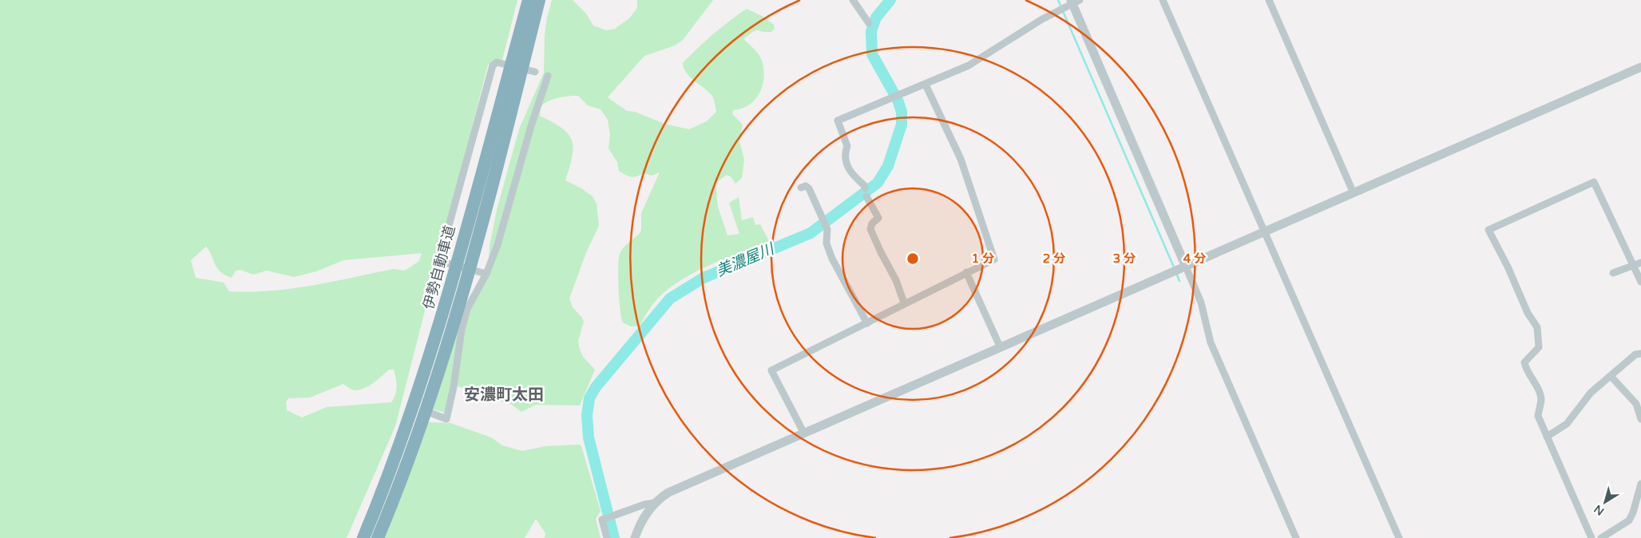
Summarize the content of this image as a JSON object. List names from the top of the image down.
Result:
{
  "streets": {
    "highway": ["伊勢自動車道"]
  },
  "districts": ["安濃町太田"],
  "water": ["美濃屋川"],
  "north": "bottom left",
  "rings": [
    "1 分",
    "2 分",
    "3 分",
    "4 分"
  ]
}
